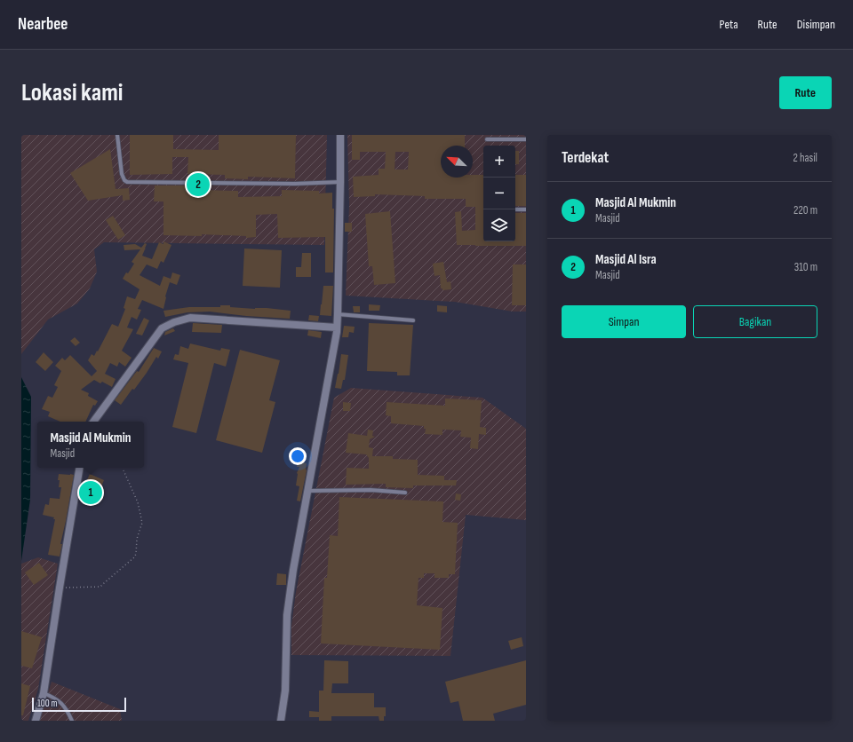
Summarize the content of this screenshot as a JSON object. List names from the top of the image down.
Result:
{
  "scale_bar": "100 m",
  "north": "top left",
  "page": {
    "header": "Nearbee",
    "nav": ["Peta", "Rute", "Disimpan"],
    "buttons": [
      "Rute",
      ["Simpan", "Bagikan"]
    ],
    "title": "Lokasi kami",
    "heading": ["Terdekat", "2 hasil"],
    "map_buttons": ["+", "−"],
    "pins": ["2", "1"],
    "list": [
      {
        "mark": "1",
        "name": "Masjid Al Mukmin",
        "note": "Masjid",
        "value": "220 m"
      },
      {
        "mark": "2",
        "name": "Masjid Al Isra",
        "note": "Masjid",
        "value": "310 m"
      }
    ],
    "popup": ["Masjid Al Mukmin", "Masjid"],
    "scale": "100 m"
  }
}
